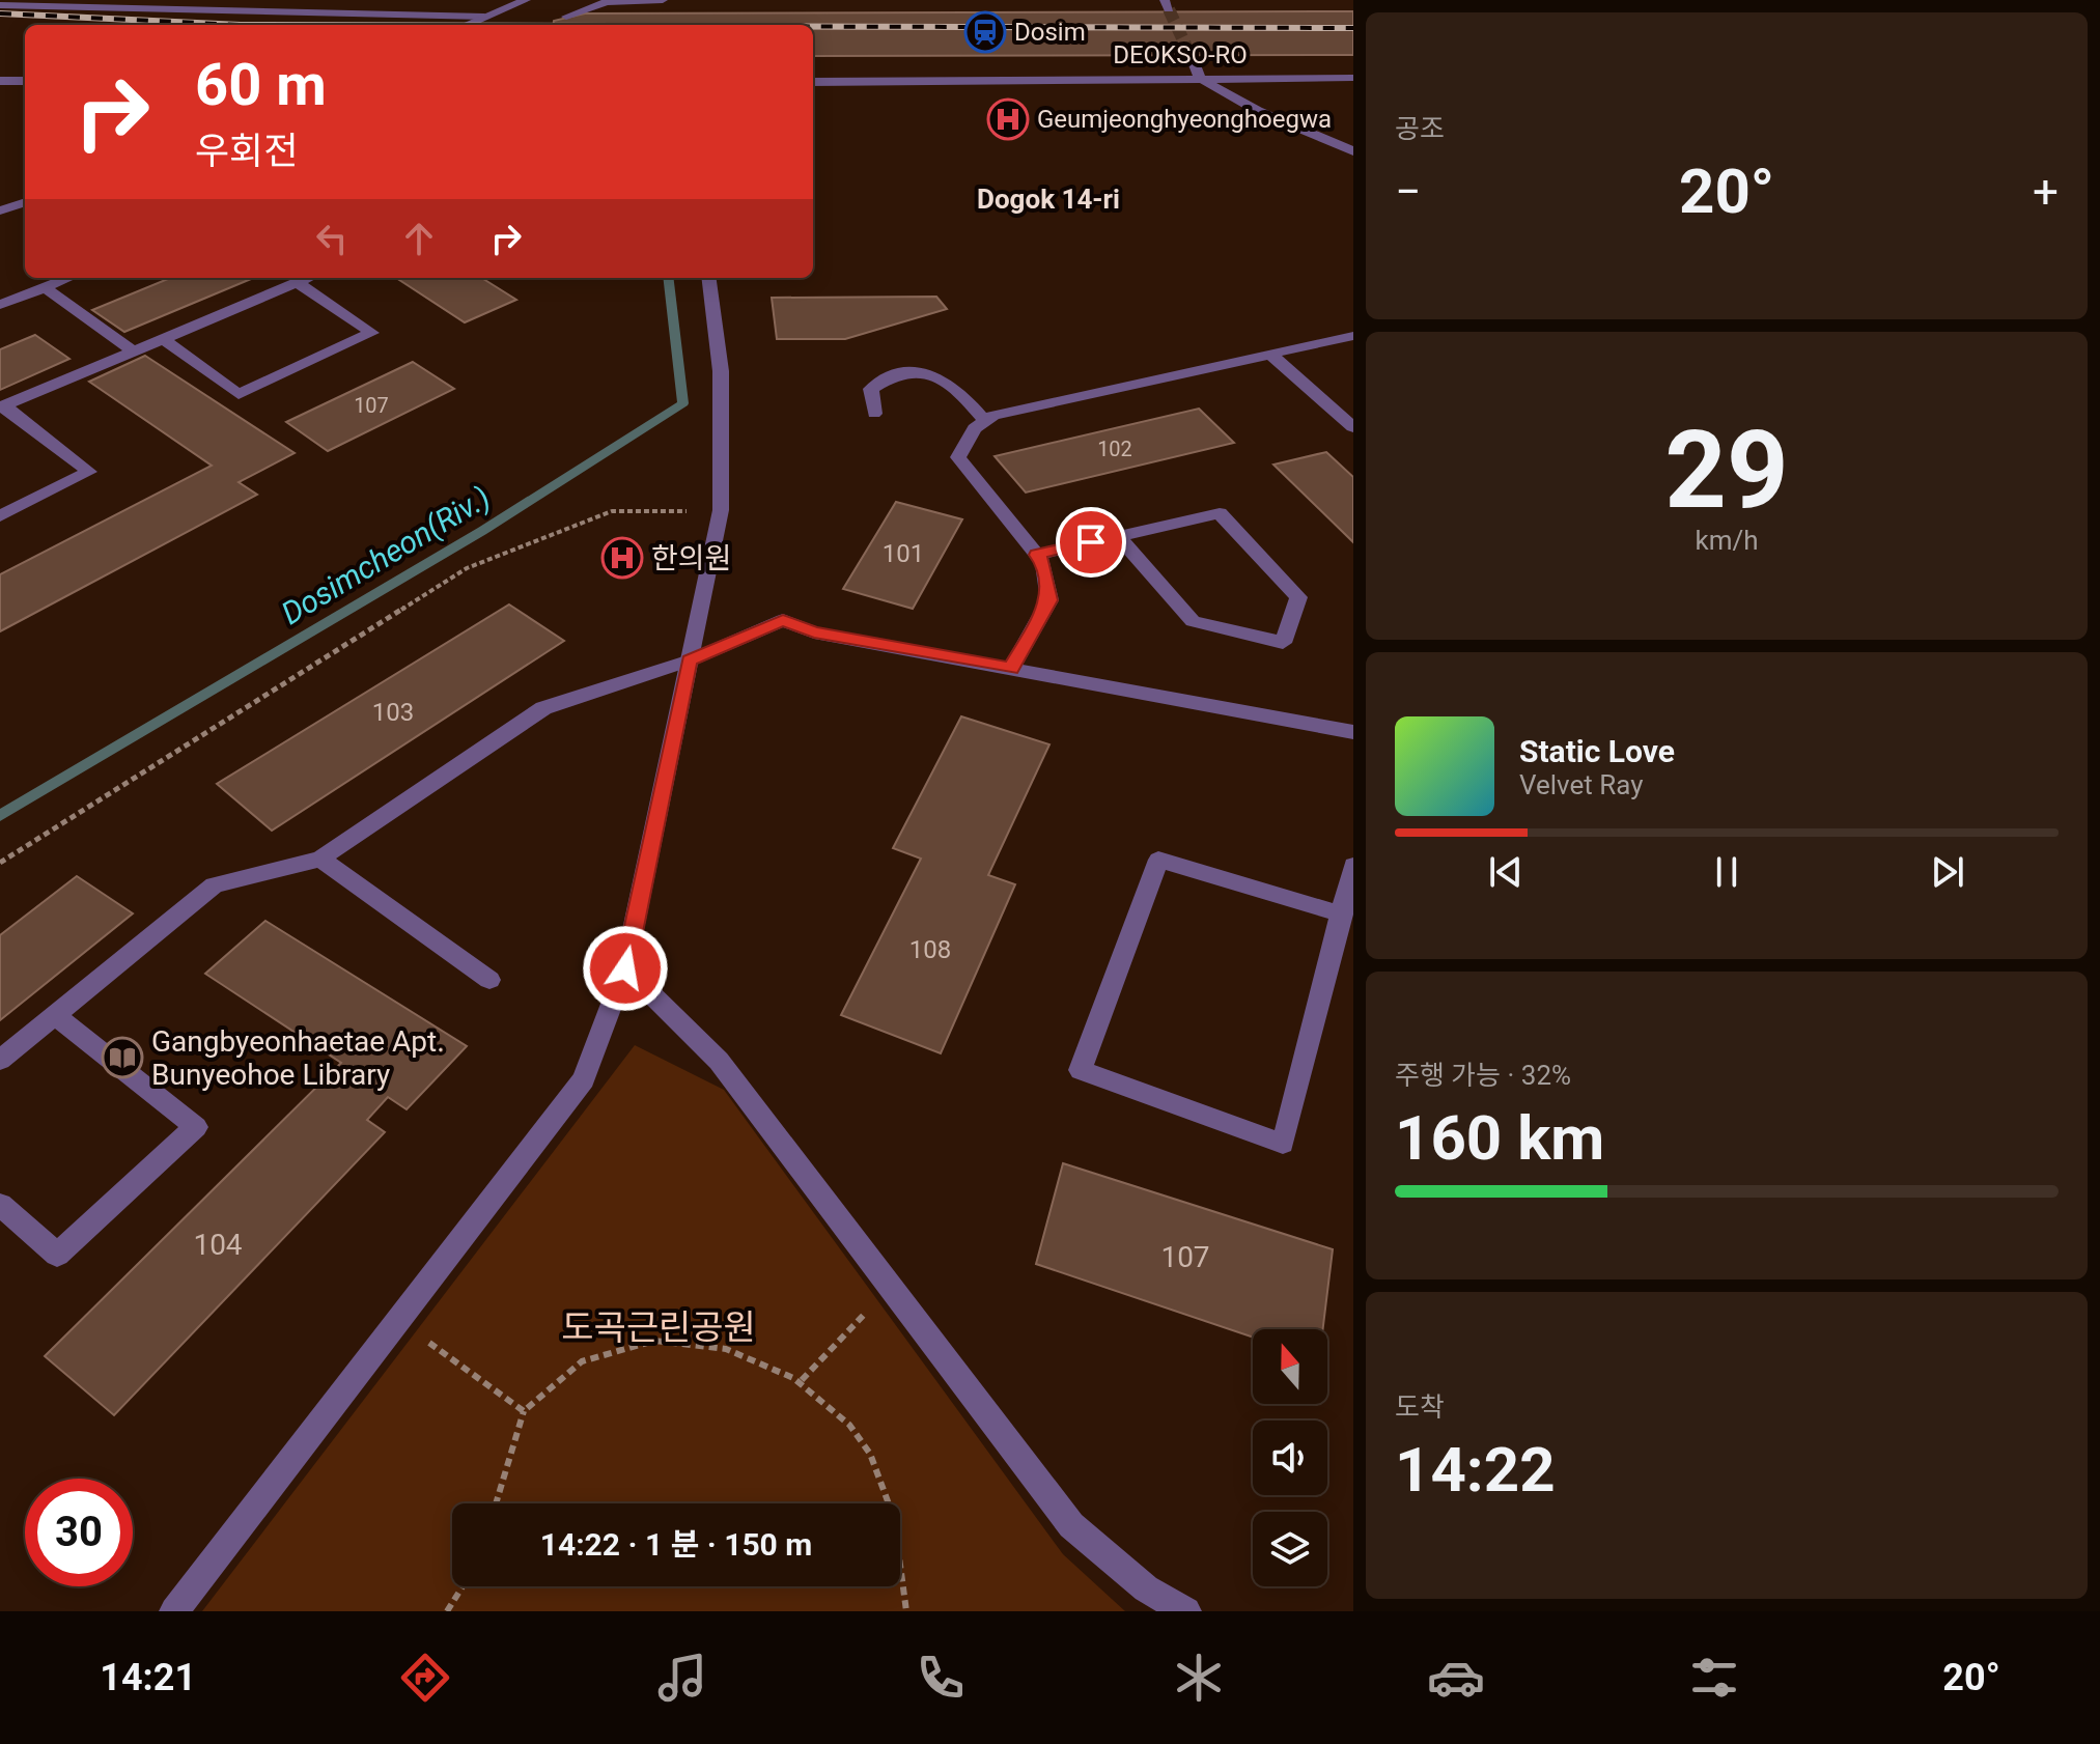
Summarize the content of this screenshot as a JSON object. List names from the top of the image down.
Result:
{
  "streets": {
    "street": ["DEOKSO-RO"]
  },
  "districts": ["Dogok 14-ri"],
  "water": ["Dosimcheon(Riv.)"],
  "parks": ["도곡근린공원"],
  "places": {
    "station": ["Dosim"],
    "hospital": ["Geumjeonghyeonghoegwa", "한의원"],
    "library": ["Gangbyeonhaetae Apt. Bunyeohoe Library"]
  },
  "house_numbers": [
    "107",
    "102",
    "101",
    "103",
    "108",
    "104",
    "107"
  ],
  "north": "top",
  "page": {
    "tile": [
      "공조",
      ["29", "km/h"],
      ["주행 가능 · 32%", "160 km"],
      ["도착", "14:22"]
    ],
    "turn": ["60 m", "우회전"],
    "heat": ["−", "20°", "+"],
    "song": ["Static Love", "Velvet Ray"],
    "limit": "30",
    "trip": "14:22 · 1 분 · 150 m",
    "tabs": ["14:21", "20°"]
  }
}
